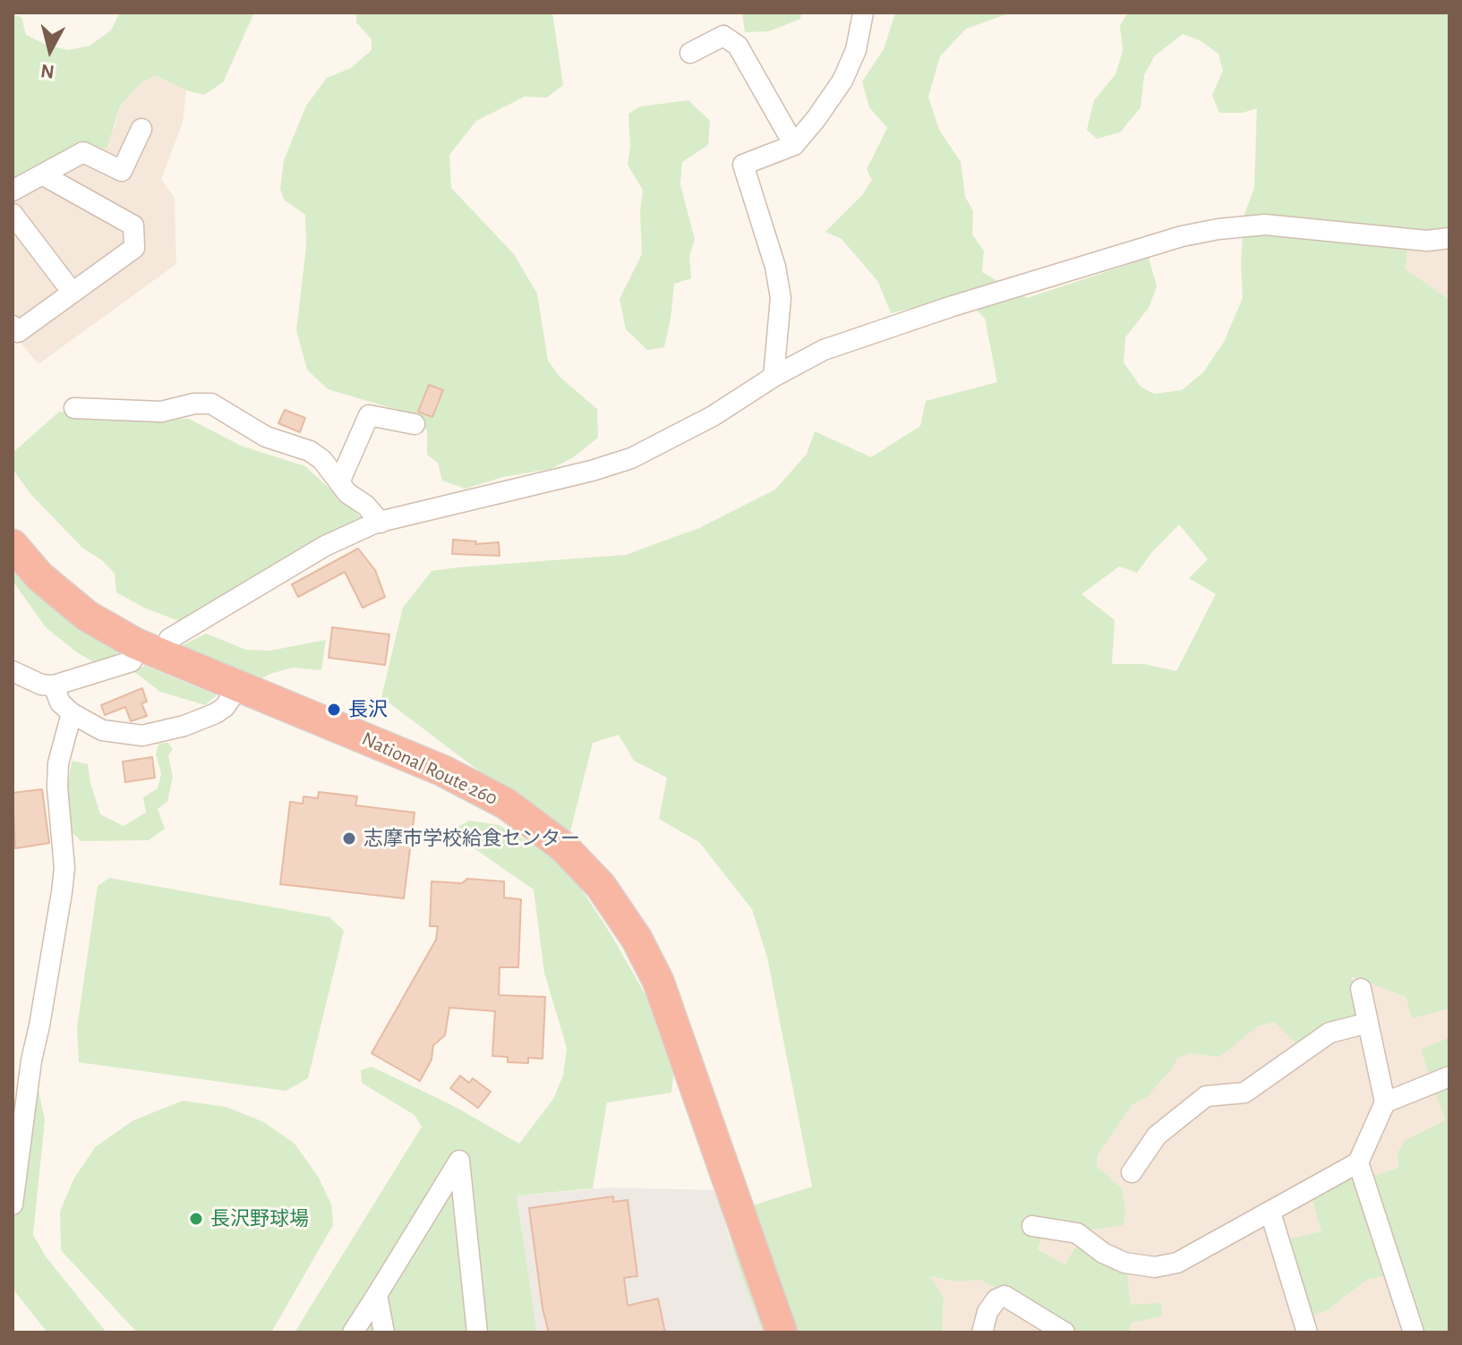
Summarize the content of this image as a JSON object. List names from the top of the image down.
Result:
{
  "streets": {
    "highway": ["National Route 260"]
  },
  "places": ["長沢", "志摩市学校給食センター", "長沢野球場"],
  "north": "bottom"
}
